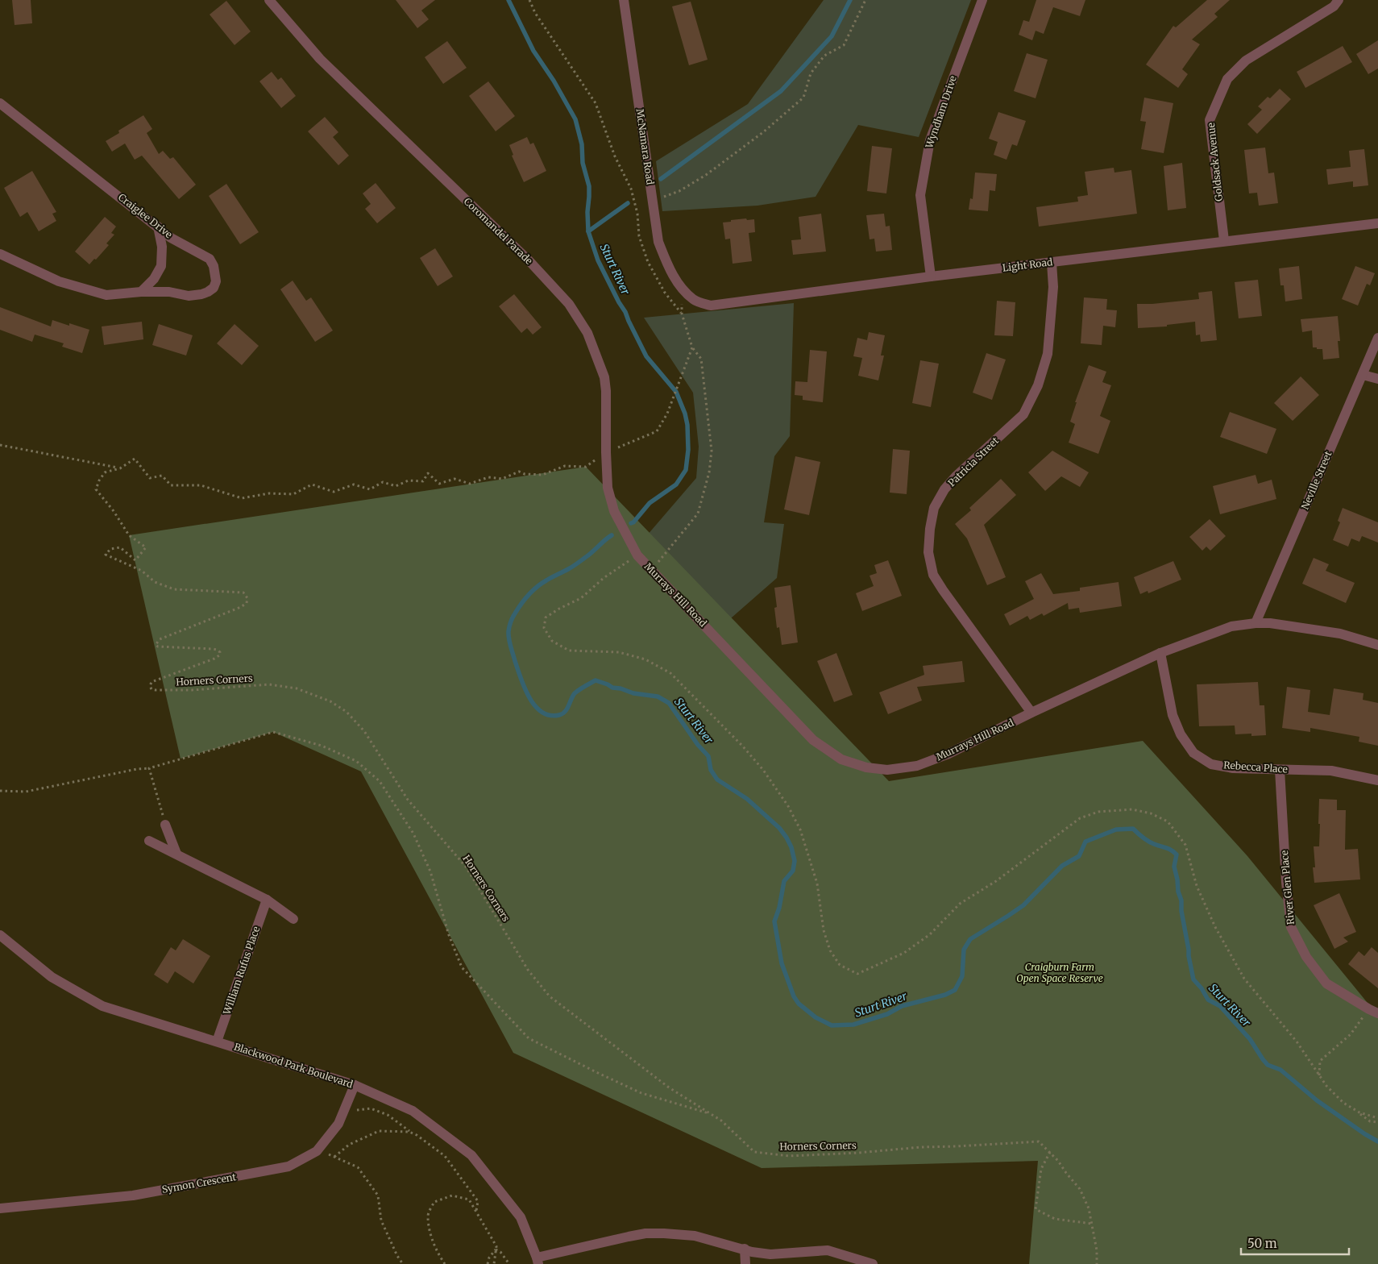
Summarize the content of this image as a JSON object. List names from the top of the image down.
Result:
{
  "streets": {
    "street": [
      "Wyndham Drive",
      "McNamara Road",
      "Goldsack Avenue",
      "Craiglee Drive",
      "Coromandel Parade",
      "Light Road",
      "Patricia Street",
      "Neville Street",
      "Murrays Hill Road",
      "Rebecca Place",
      "River Glen Place",
      "William Rufus Place",
      "Blackwood Park Boulevard",
      "Symon Crescent"
    ],
    "path": ["Horners Corners"]
  },
  "crossings": [
    ["Wyndham Drive", "Light Road"],
    ["McNamara Road", "Light Road"],
    ["Goldsack Avenue", "Light Road"],
    ["Coromandel Parade", "Murrays Hill Road"],
    ["Coromandel Parade", "Horners Corners"],
    ["Light Road", "Patricia Street"],
    ["Patricia Street", "Murrays Hill Road"],
    ["Neville Street", "Murrays Hill Road"],
    ["Murrays Hill Road", "Rebecca Place"],
    ["Rebecca Place", "River Glen Place"],
    ["William Rufus Place", "Blackwood Park Boulevard"],
    ["Blackwood Park Boulevard", "Symon Crescent"]
  ],
  "water": ["Sturt River"],
  "parks": ["Craigburn Farm Open Space Reserve"],
  "scale_bar": "50 m"
}
